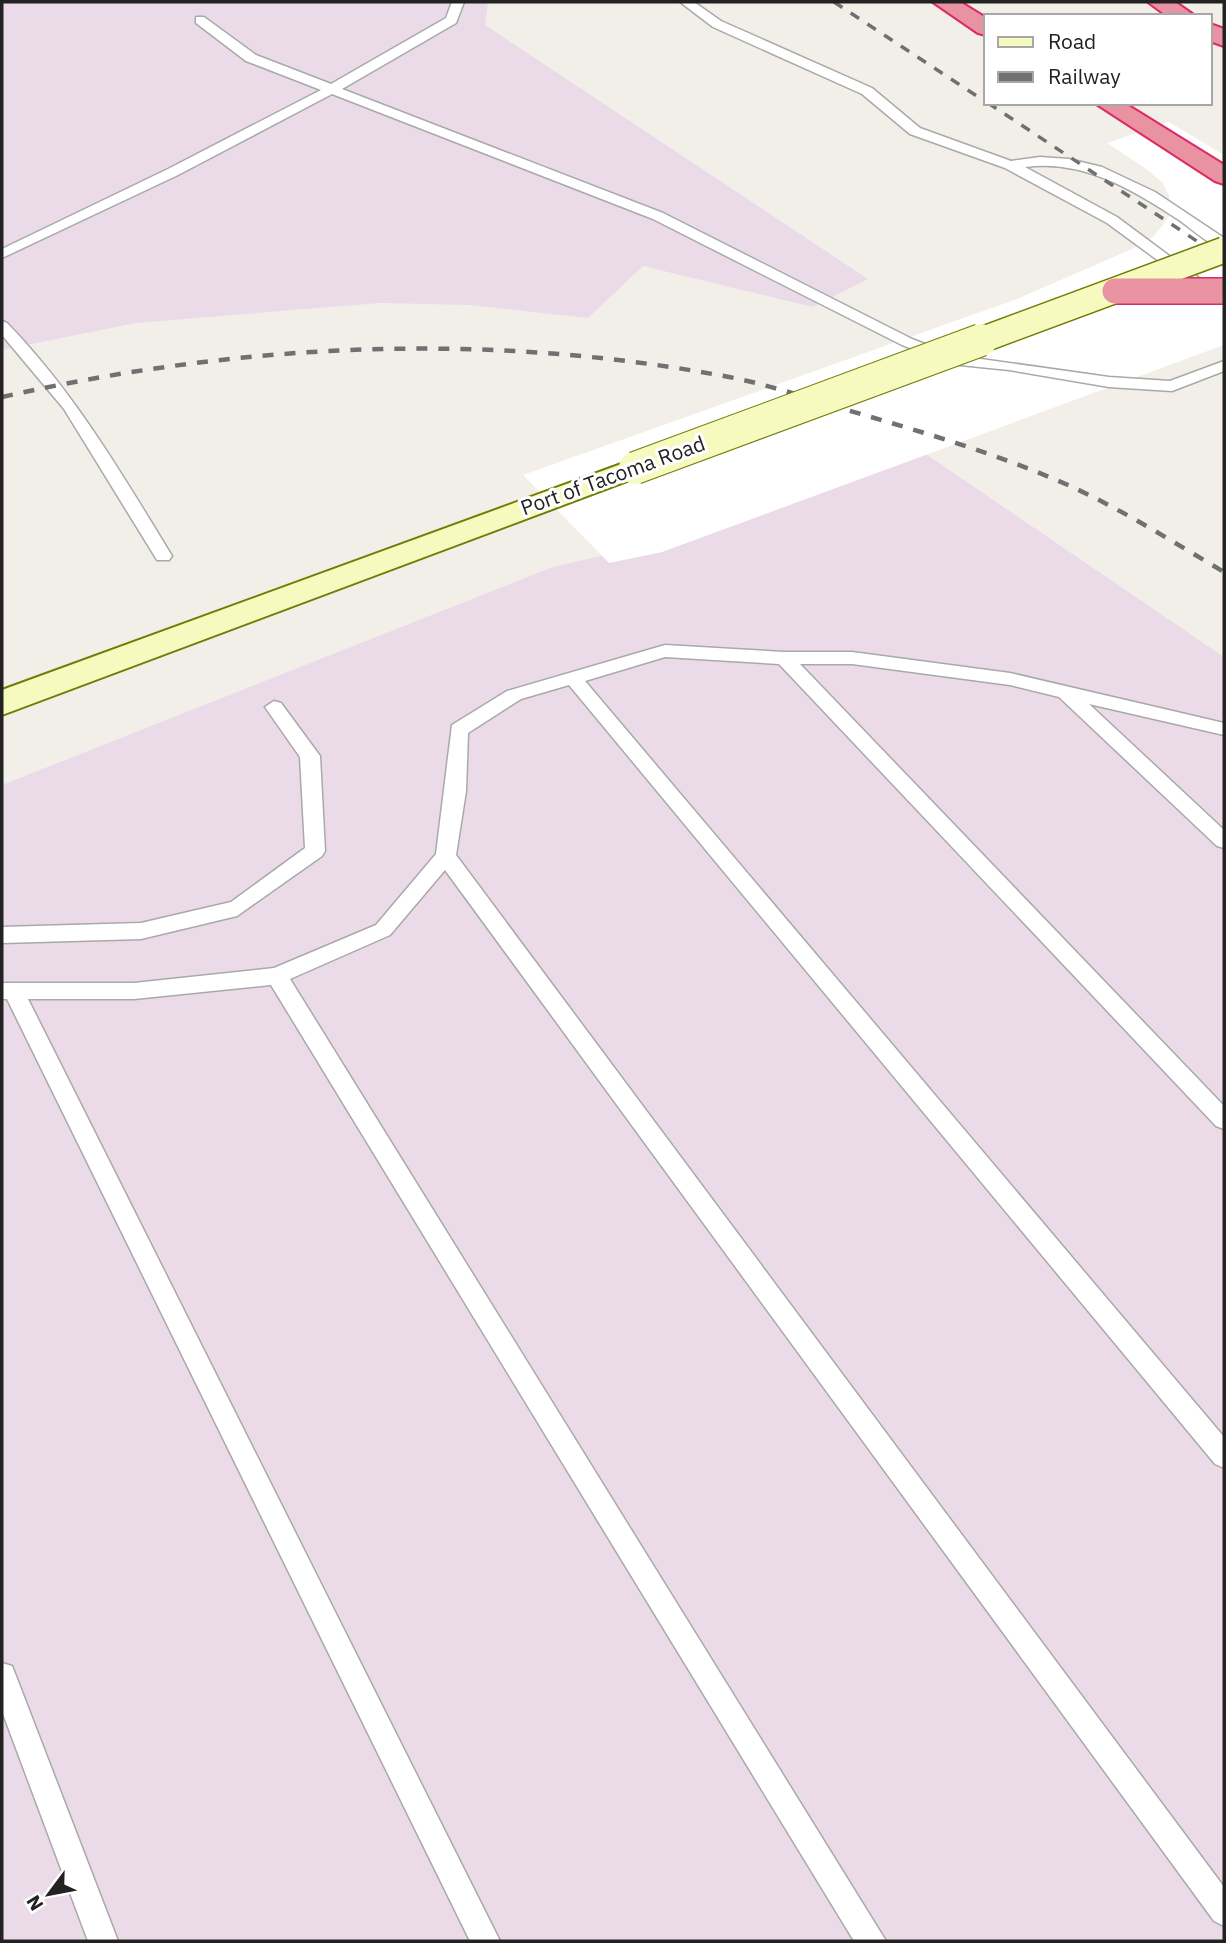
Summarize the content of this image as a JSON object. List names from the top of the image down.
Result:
{
  "streets": {
    "main road": ["Port of Tacoma Road"]
  },
  "legend": ["Road", "Railway"],
  "north": "bottom left"
}
